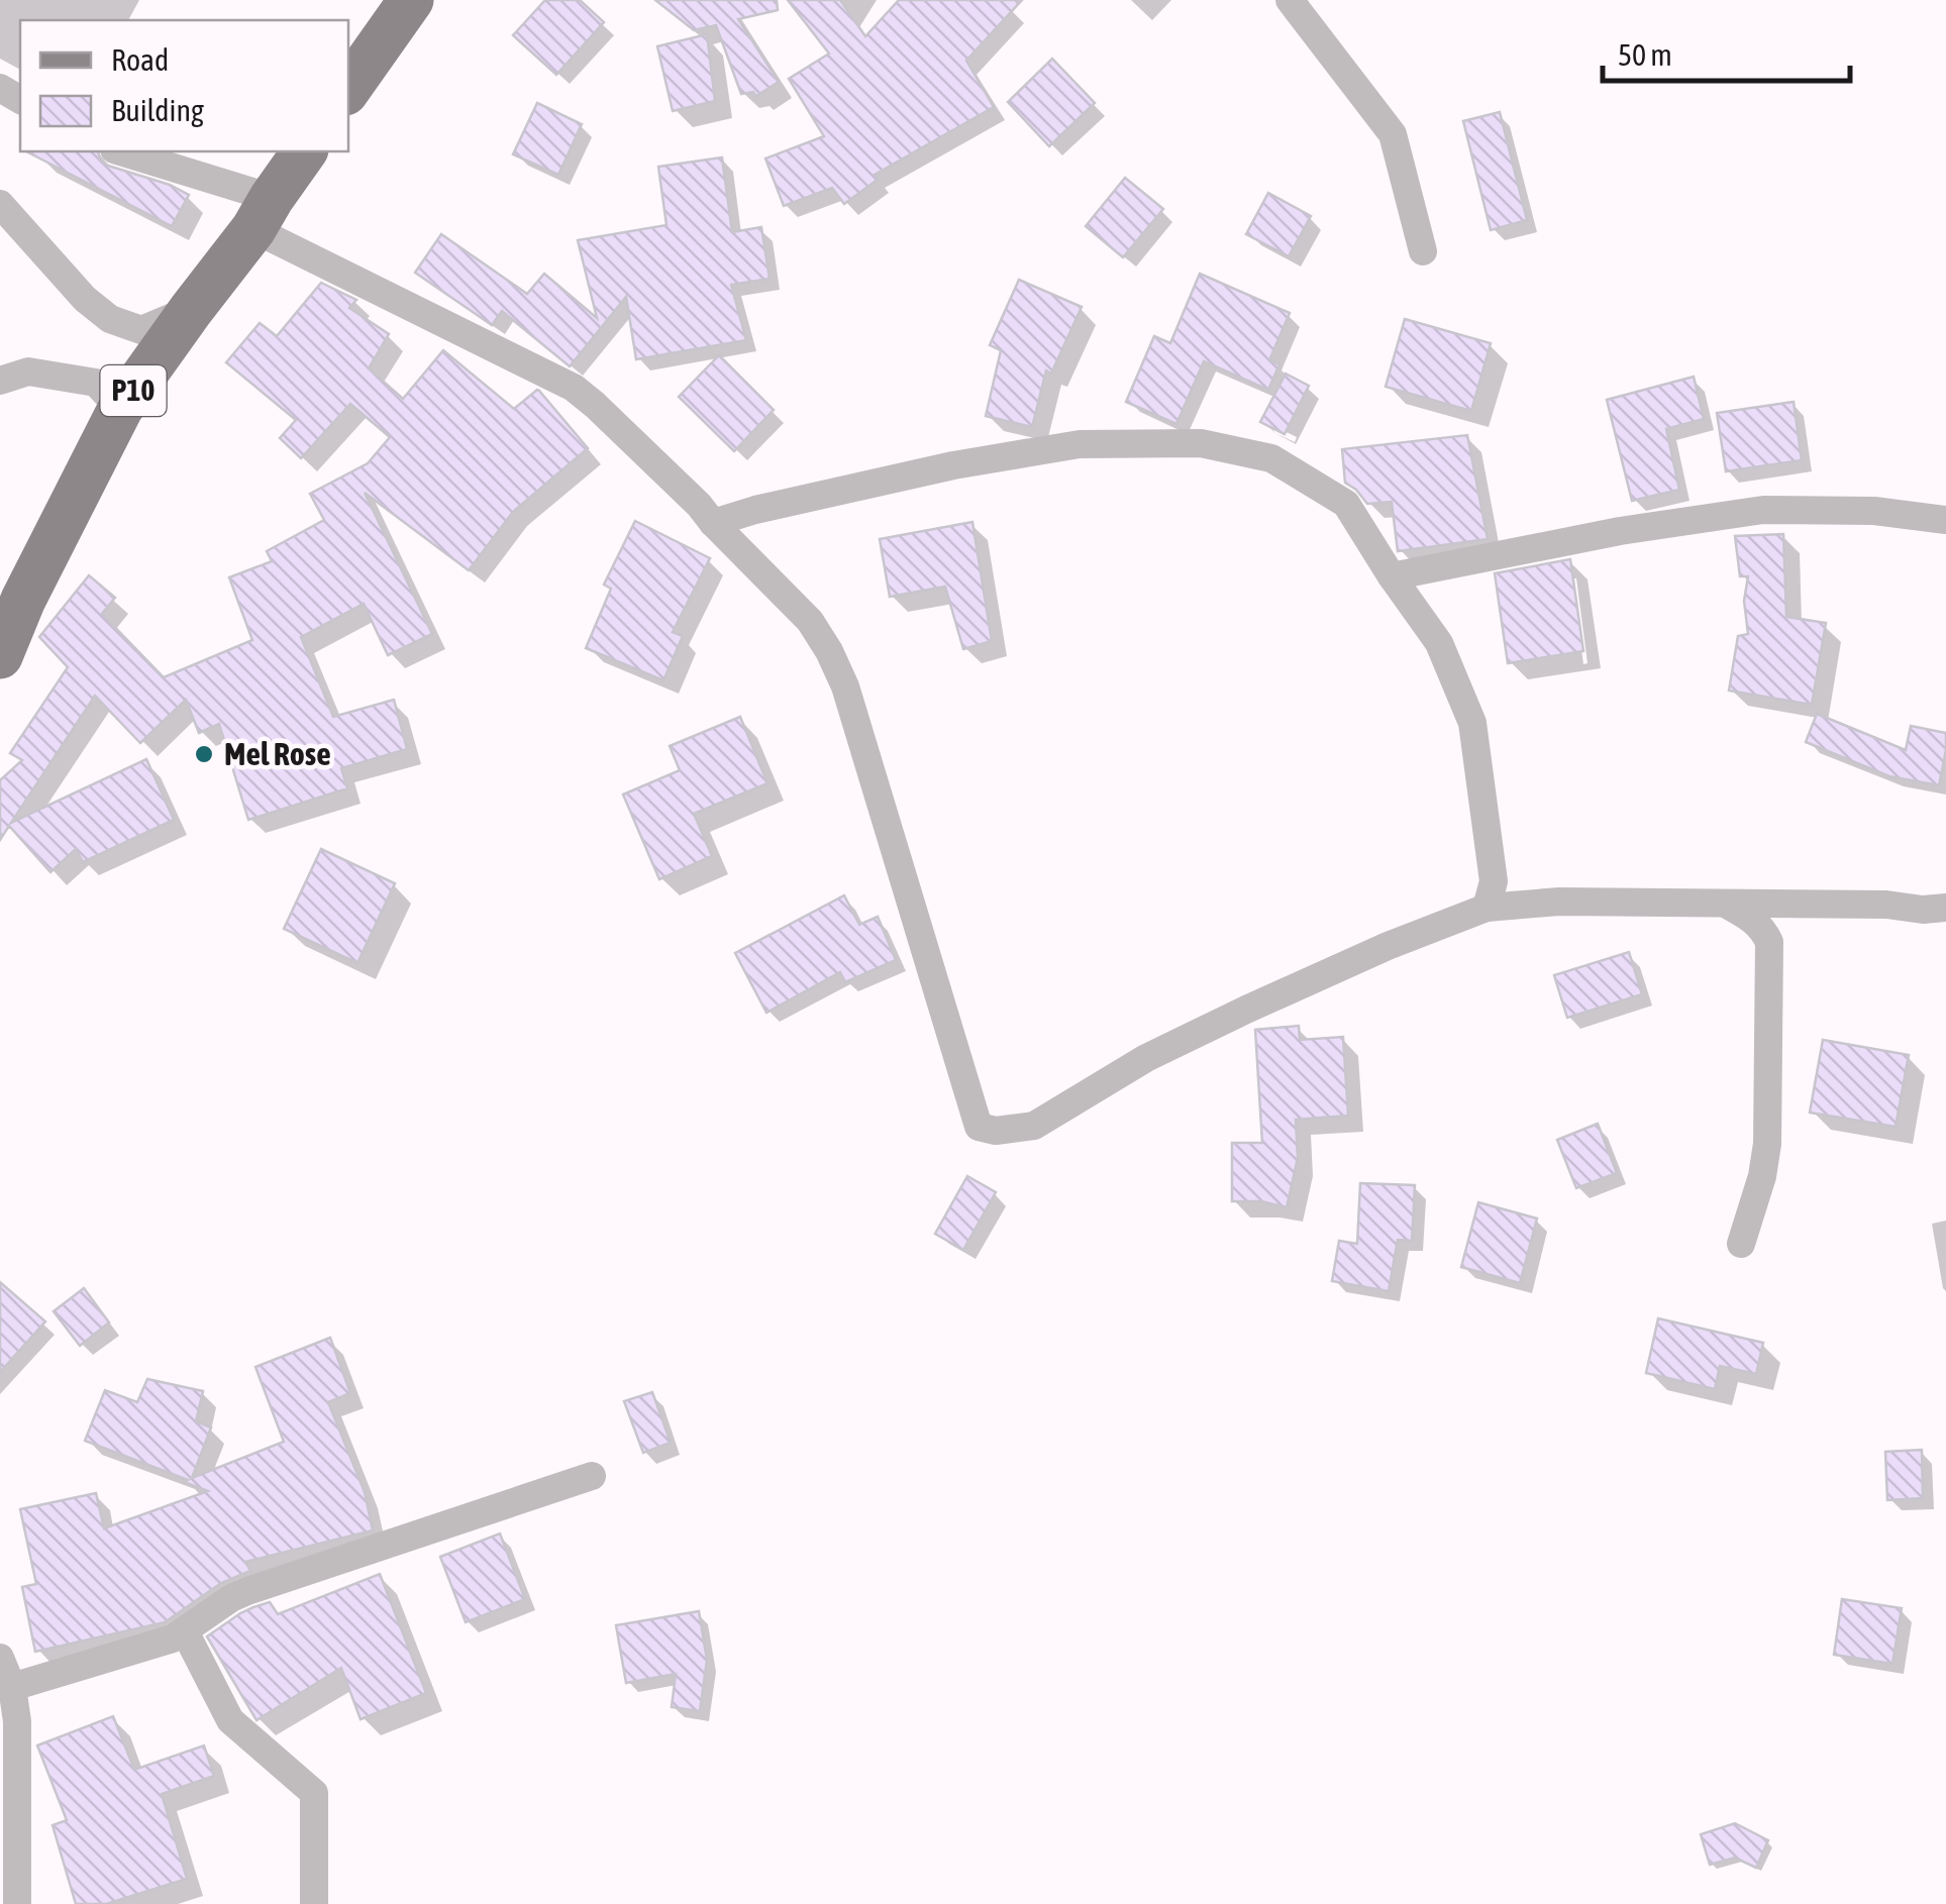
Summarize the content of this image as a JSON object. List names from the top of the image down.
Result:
{
  "streets": {
    "main road": ["P10"]
  },
  "places": ["Mel Rose"],
  "legend": ["Road", "Building"],
  "scale_bar": "50 m"
}
